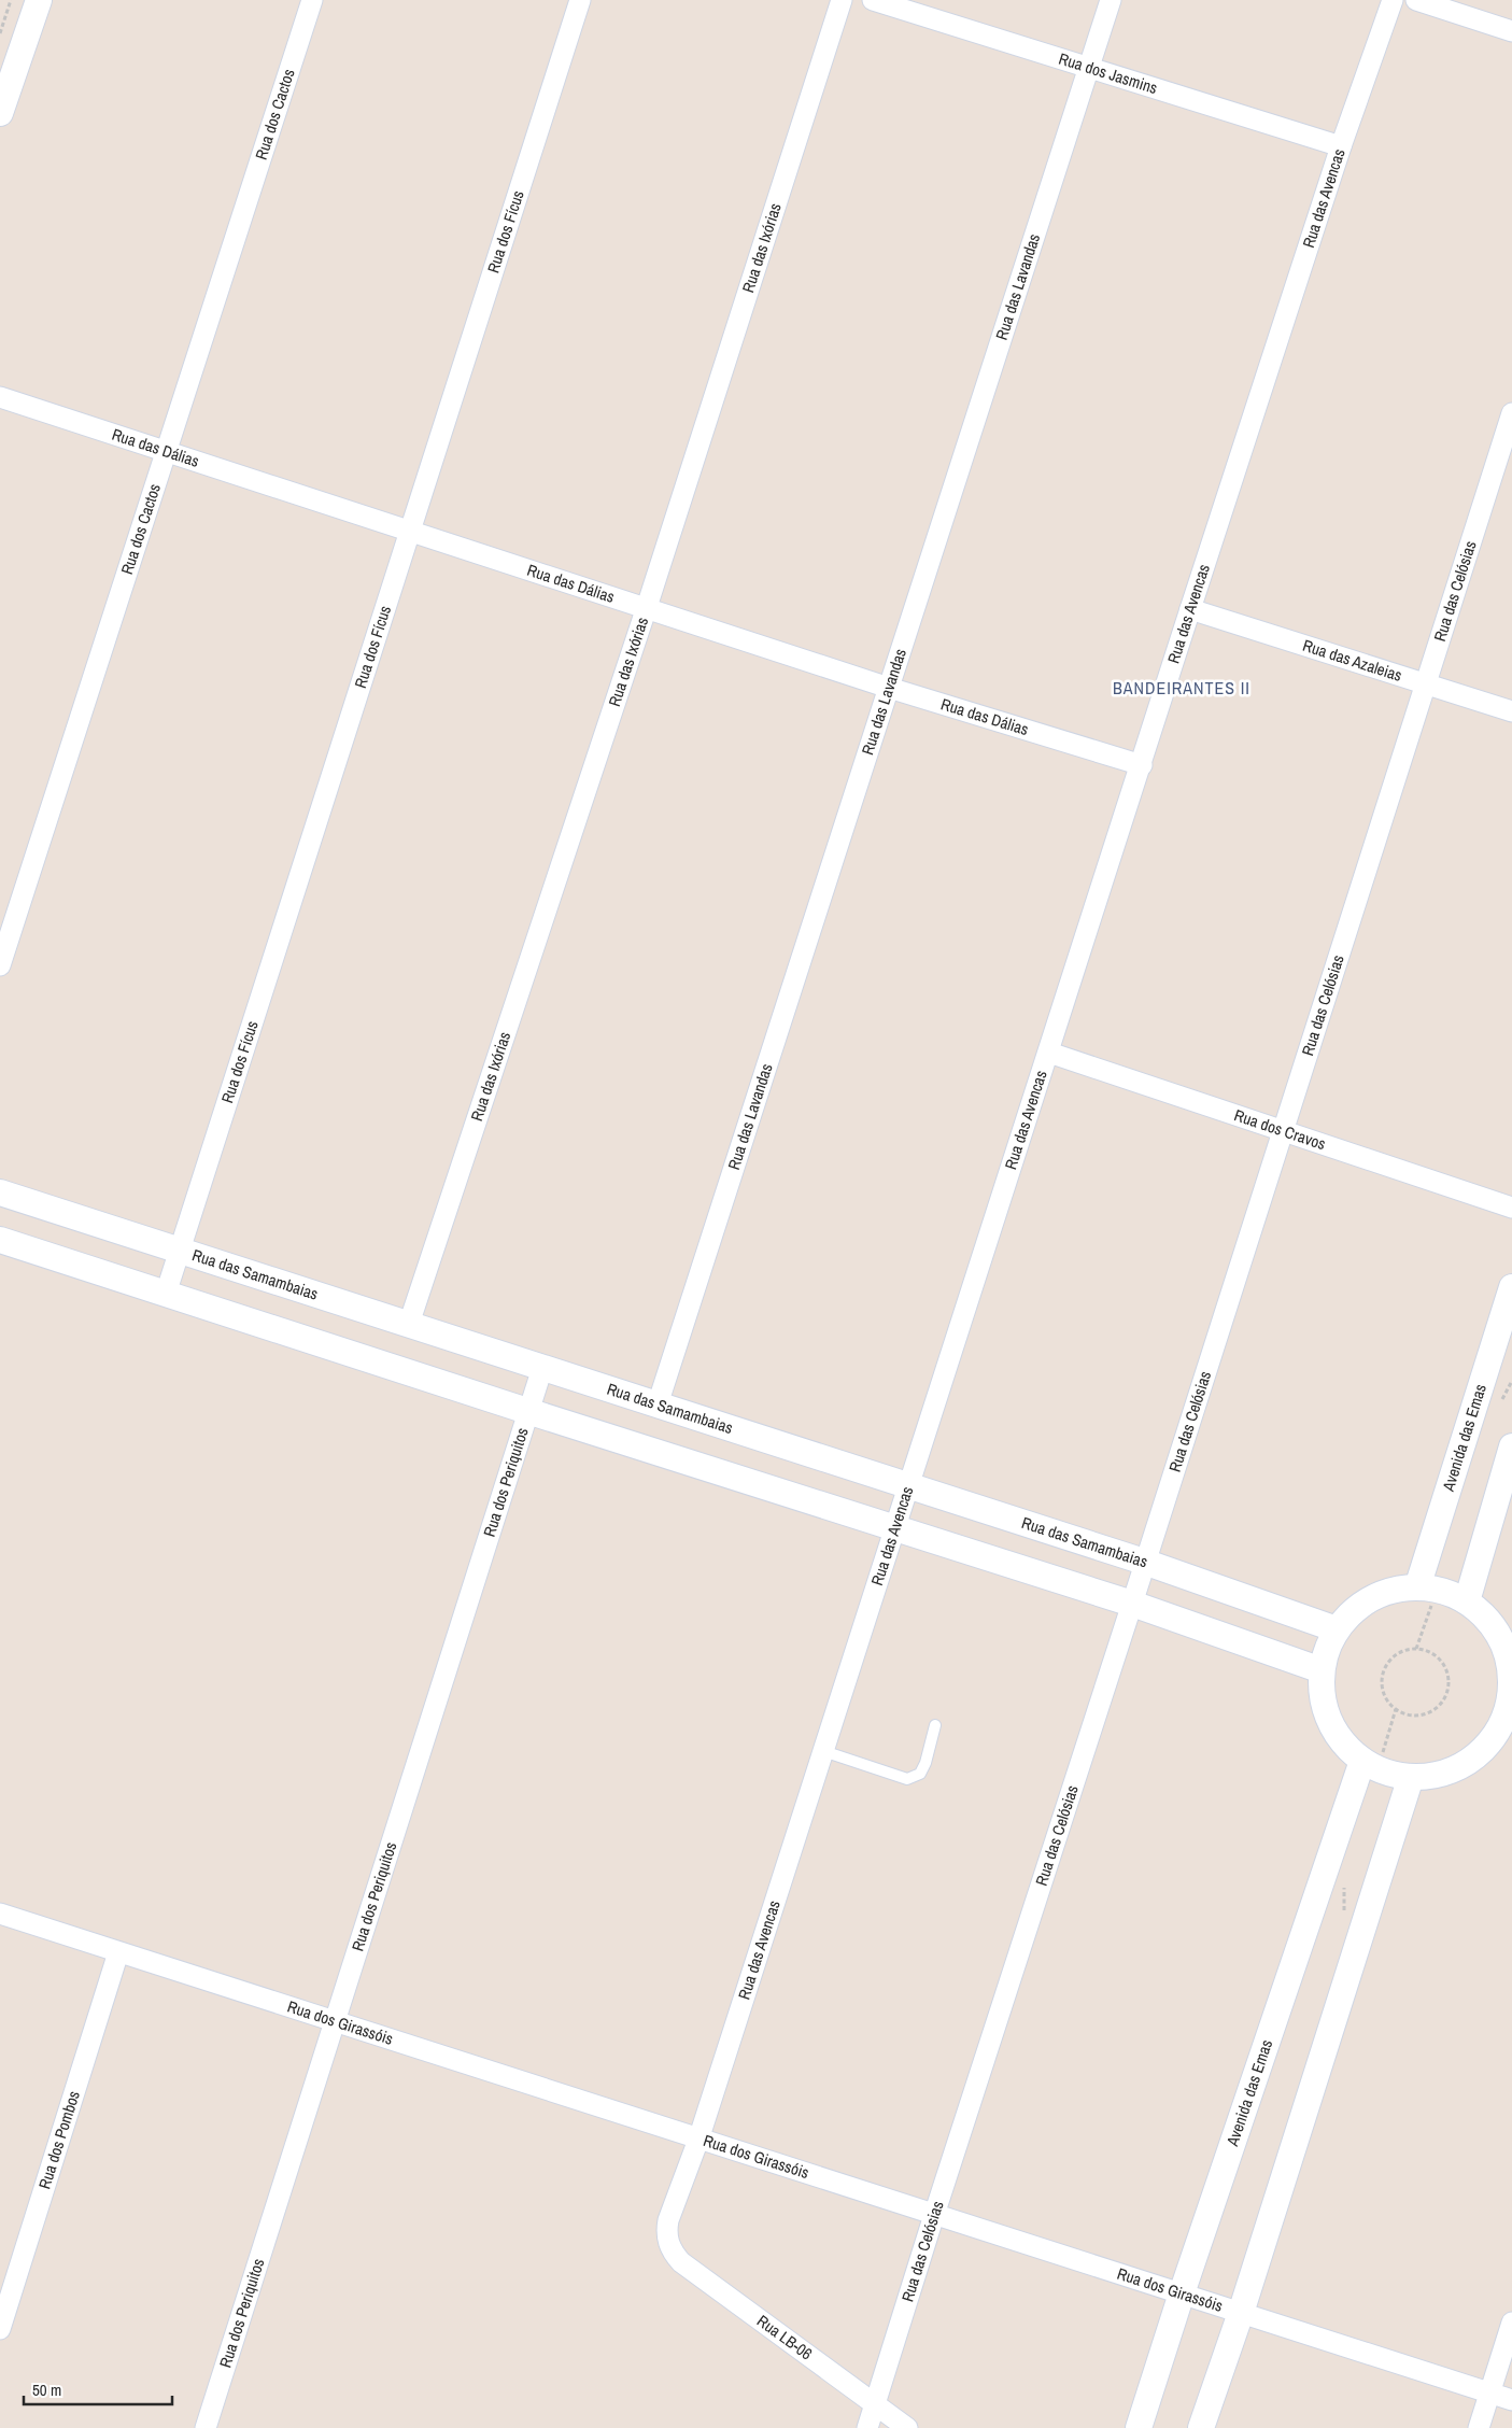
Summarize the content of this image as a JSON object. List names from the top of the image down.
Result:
{
  "streets": {
    "street": [
      "Rua dos Jasmins",
      "Rua dos Cactos",
      "Rua das Avencas",
      "Rua dos Fícus",
      "Rua das Ixórias",
      "Rua das Lavandas",
      "Rua das Dálias",
      "Rua das Celósias",
      "Rua das Azaleias",
      "Rua dos Cravos",
      "Rua das Samambaias",
      "Avenida das Emas",
      "Rua dos Periquitos",
      "Rua dos Girassóis",
      "Rua dos Pombos",
      "Rua LB-06"
    ]
  },
  "crossings": [
    ["Rua dos Jasmins", "Rua das Avencas"],
    ["Rua dos Jasmins", "Rua das Lavandas"],
    ["Rua dos Cactos", "Rua das Dálias"],
    ["Rua das Avencas", "Rua das Dálias"],
    ["Rua das Avencas", "Rua das Azaleias"],
    ["Rua das Avencas", "Rua dos Cravos"],
    ["Rua das Avencas", "Rua das Samambaias"],
    ["Rua das Avencas", "Rua dos Girassóis"],
    ["Rua das Avencas", "Rua LB-06"],
    ["Rua dos Fícus", "Rua das Dálias"],
    ["Rua dos Fícus", "Rua das Samambaias"],
    ["Rua das Ixórias", "Rua das Dálias"],
    ["Rua das Ixórias", "Rua das Samambaias"],
    ["Rua das Lavandas", "Rua das Dálias"],
    ["Rua das Lavandas", "Rua das Samambaias"],
    ["Rua das Celósias", "Rua das Azaleias"],
    ["Rua das Celósias", "Rua dos Cravos"],
    ["Rua das Celósias", "Rua das Samambaias"],
    ["Rua das Celósias", "Rua dos Girassóis"],
    ["Rua das Celósias", "Rua LB-06"],
    ["Rua das Samambaias", "Rua dos Periquitos"],
    ["Avenida das Emas", "Rua dos Girassóis"],
    ["Rua dos Periquitos", "Rua dos Girassóis"],
    ["Rua dos Girassóis", "Rua dos Pombos"]
  ],
  "districts": ["BANDEIRANTES II"],
  "scale_bar": "50 m"
}
